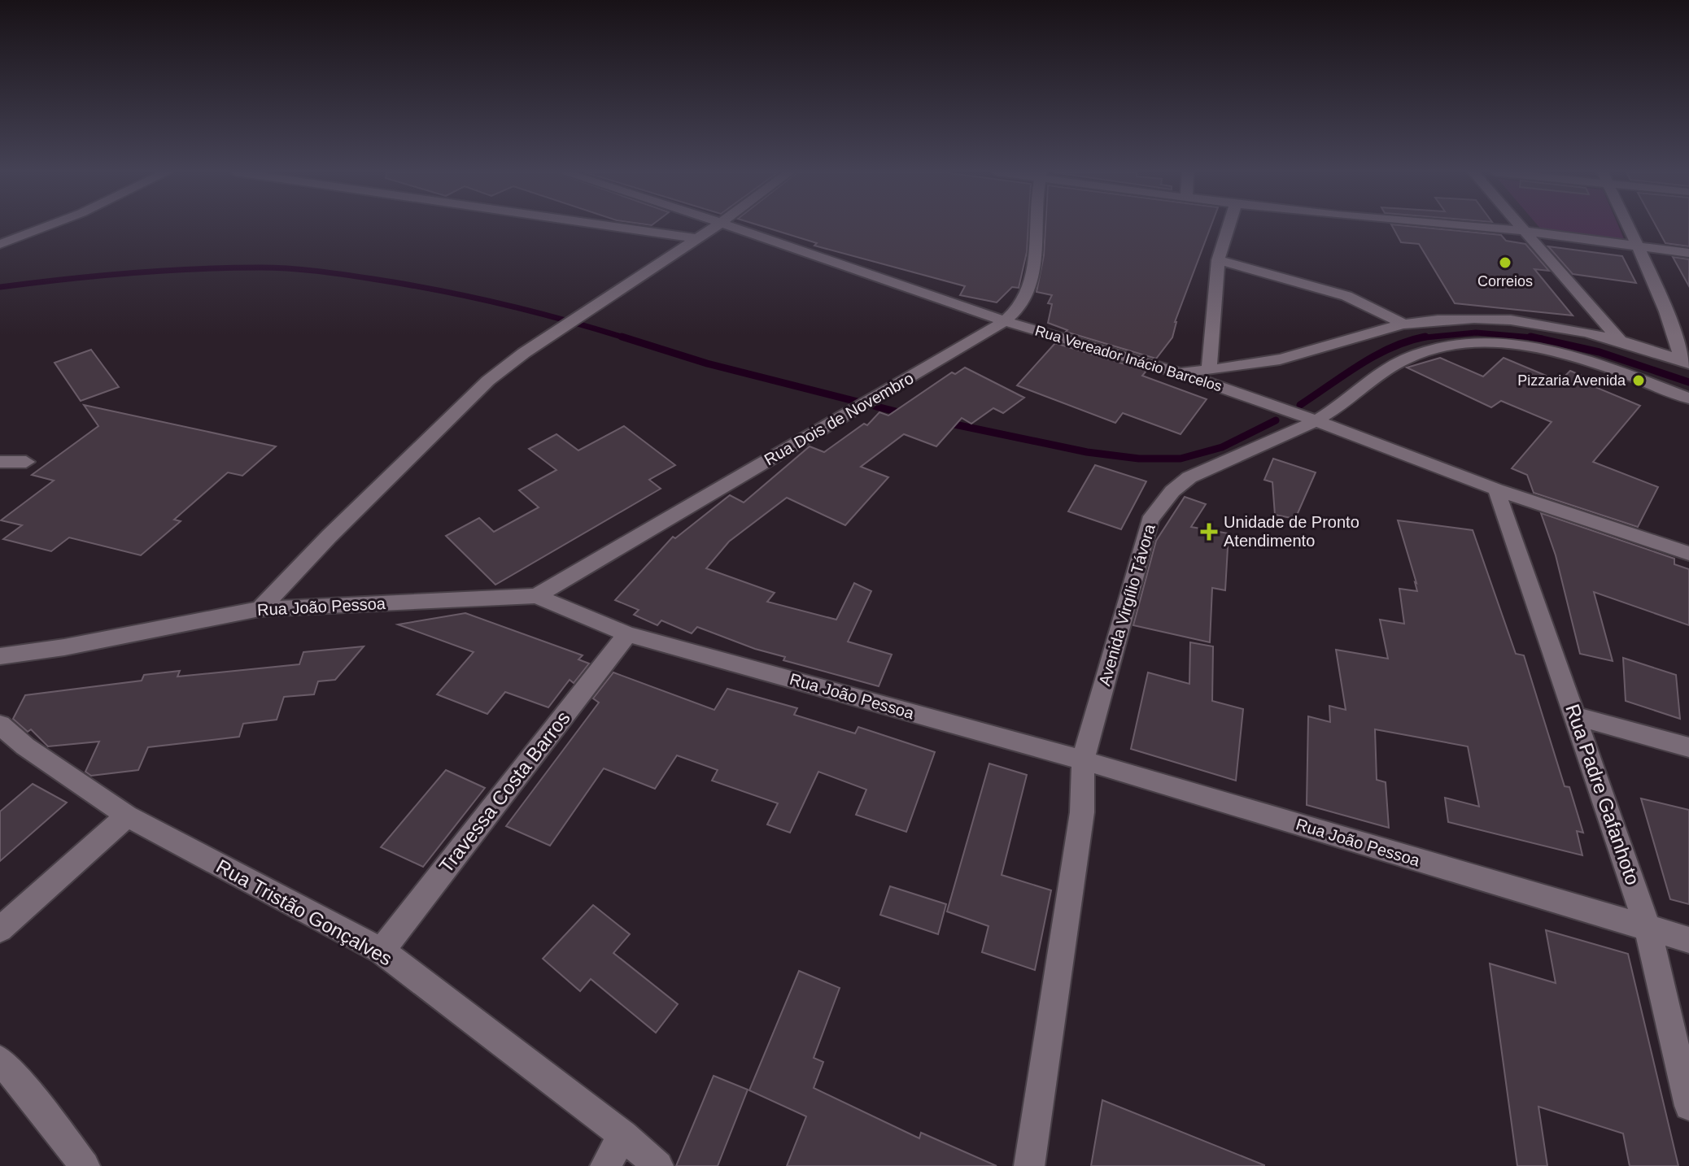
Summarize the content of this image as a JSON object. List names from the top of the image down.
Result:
{
  "streets": {
    "street": [
      "Rua Vereador Inácio Barcelos",
      "Rua Dois de Novembro",
      "Avenida Virgílio Távora",
      "Rua João Pessoa",
      "Travessa Costa Barros",
      "Rua Padre Gafanhoto",
      "Rua Tristão Gonçalves"
    ]
  },
  "crossings": [
    ["Rua Vereador Inácio Barcelos", "Rua Dois de Novembro"],
    ["Rua Vereador Inácio Barcelos", "Avenida Virgílio Távora"],
    ["Rua Vereador Inácio Barcelos", "Rua Padre Gafanhoto"],
    ["Rua Dois de Novembro", "Rua João Pessoa"],
    ["Avenida Virgílio Távora", "Rua João Pessoa"],
    ["Rua João Pessoa", "Travessa Costa Barros"],
    ["Rua João Pessoa", "Rua Padre Gafanhoto"],
    ["Travessa Costa Barros", "Rua Tristão Gonçalves"]
  ],
  "places": {
    "other": ["Correios", "Pizzaria Avenida"],
    "health": ["Unidade de Pronto Atendimento"]
  }
}
